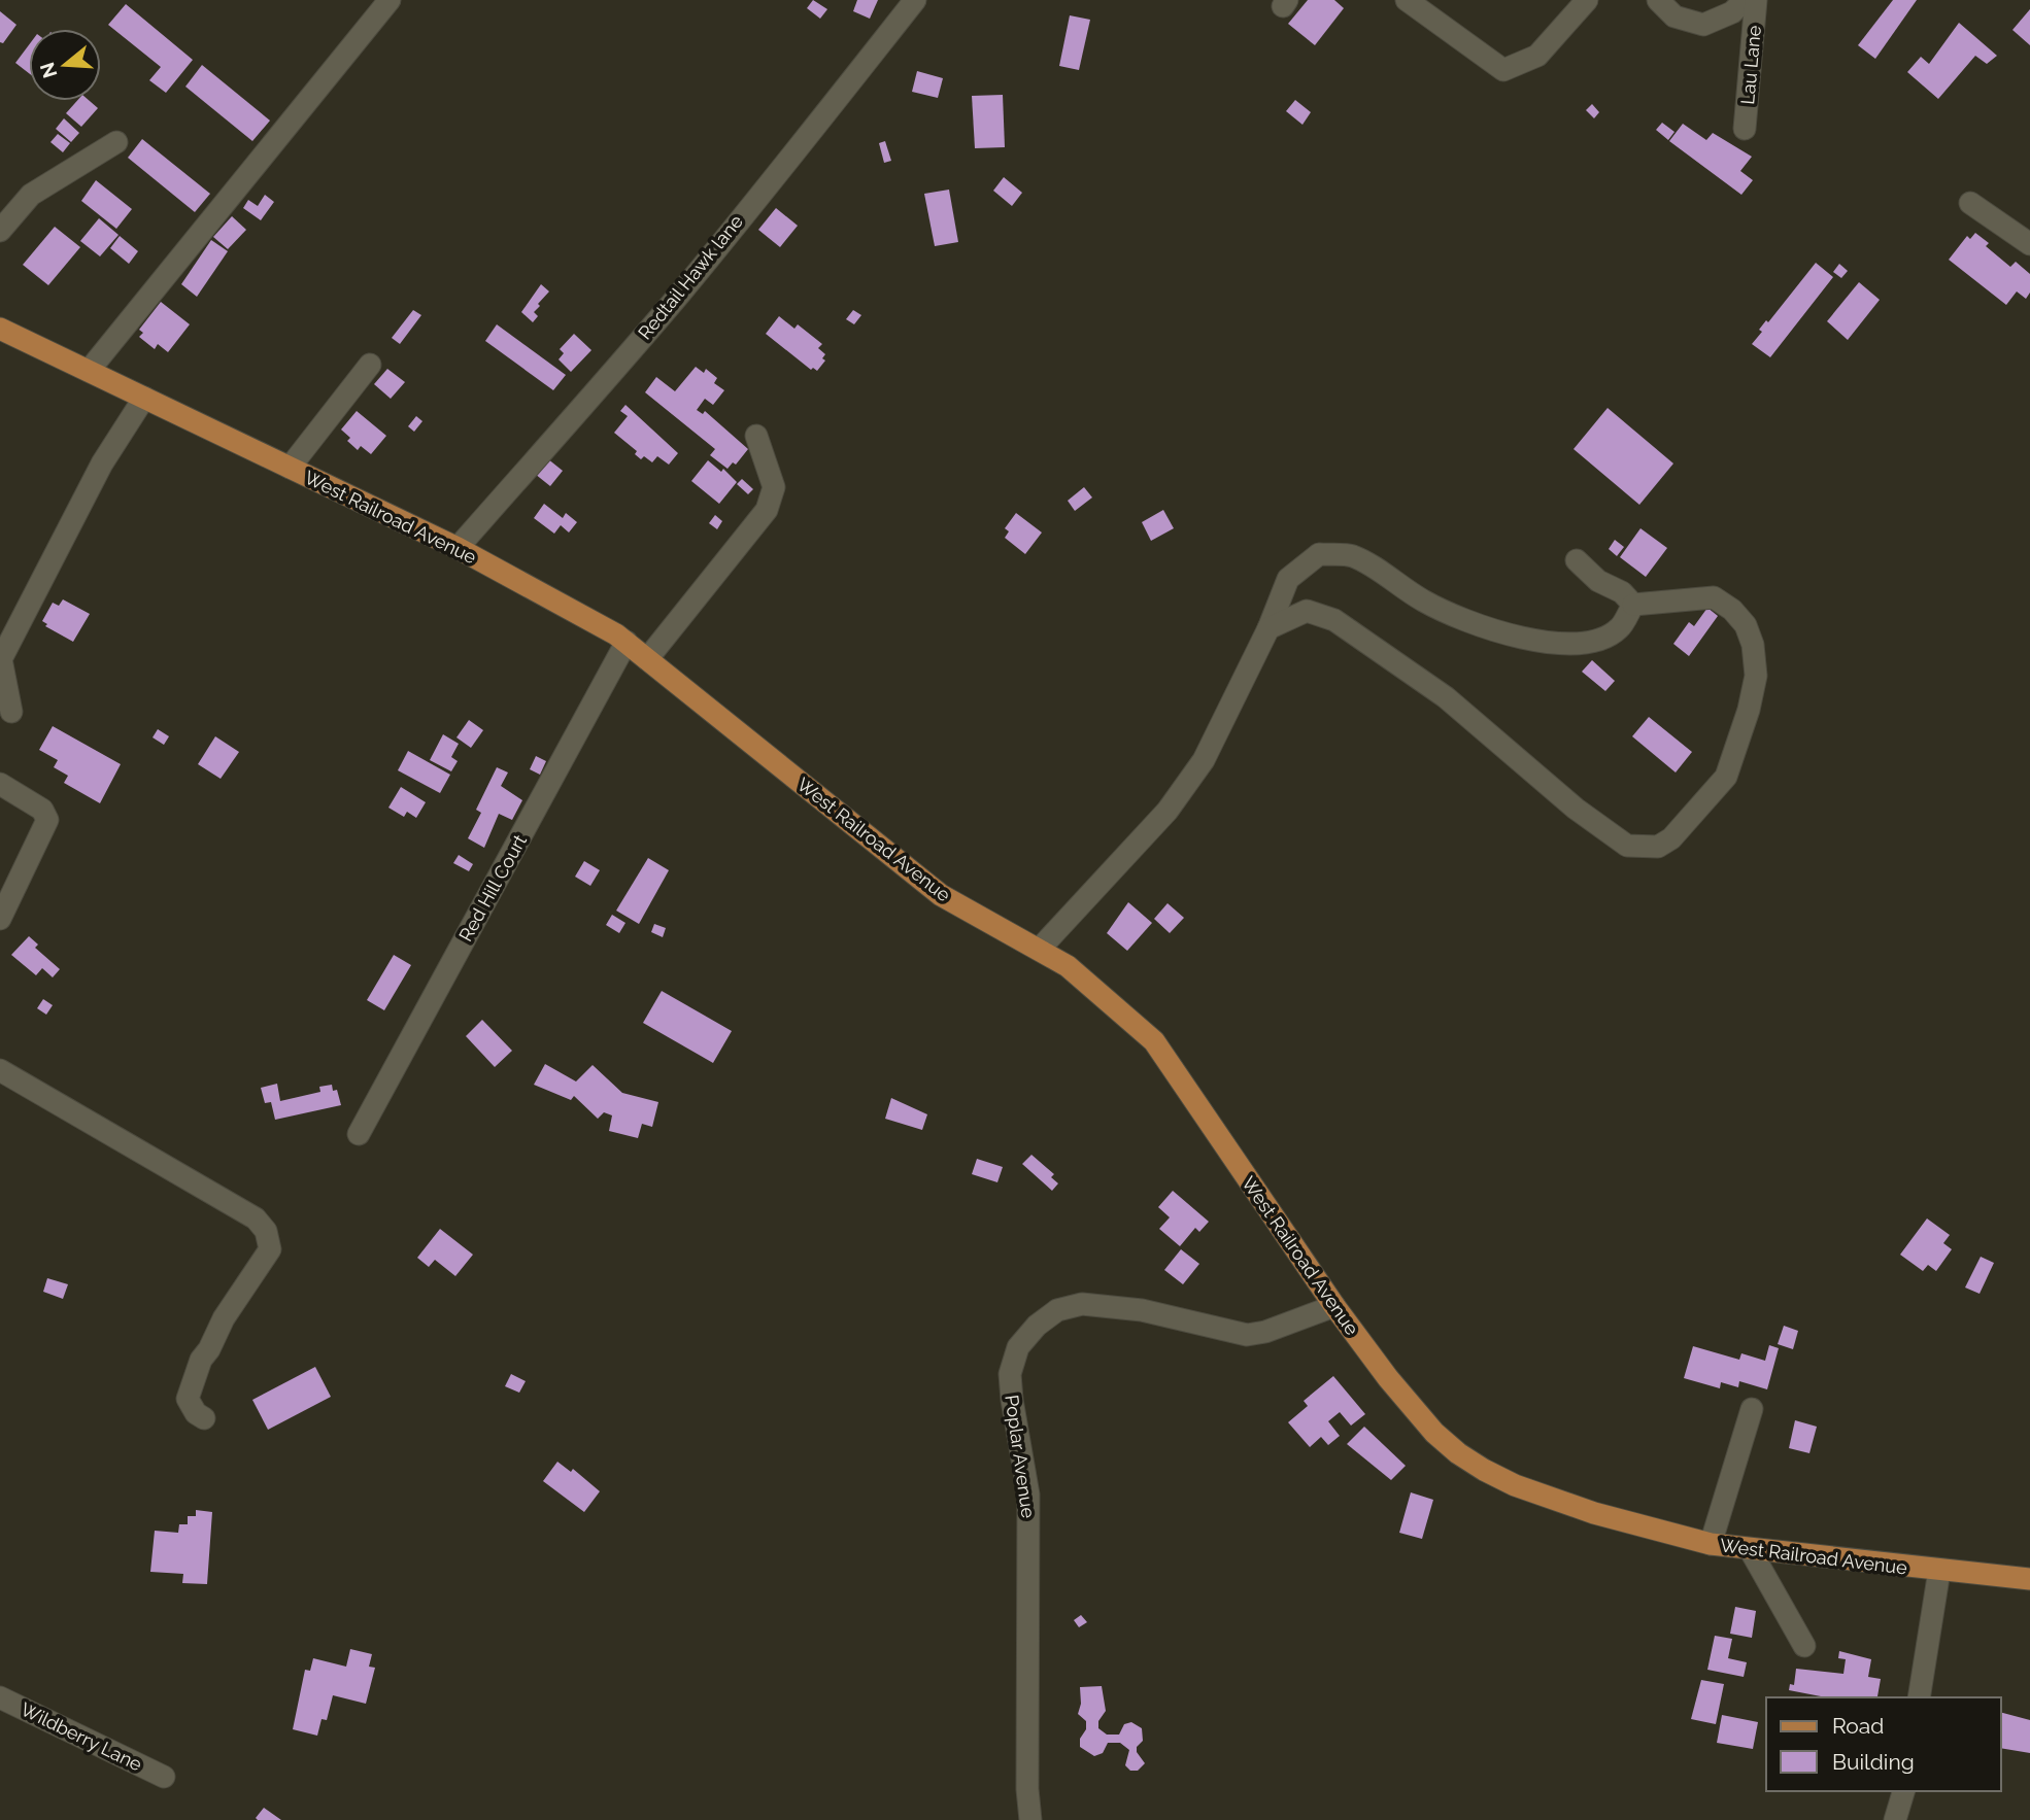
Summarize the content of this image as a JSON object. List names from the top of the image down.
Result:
{
  "streets": {
    "main road": ["West Railroad Avenue"],
    "street": [
      "Lau Lane",
      "Redtail Hawk lane",
      "Red Hill Court",
      "Poplar Avenue",
      "Wildberry Lane"
    ]
  },
  "crossings": [
    ["Redtail Hawk lane", "West Railroad Avenue"],
    ["West Railroad Avenue", "Red Hill Court"],
    ["West Railroad Avenue", "Poplar Avenue"]
  ],
  "legend": ["Road", "Building"],
  "north": "left"
}
